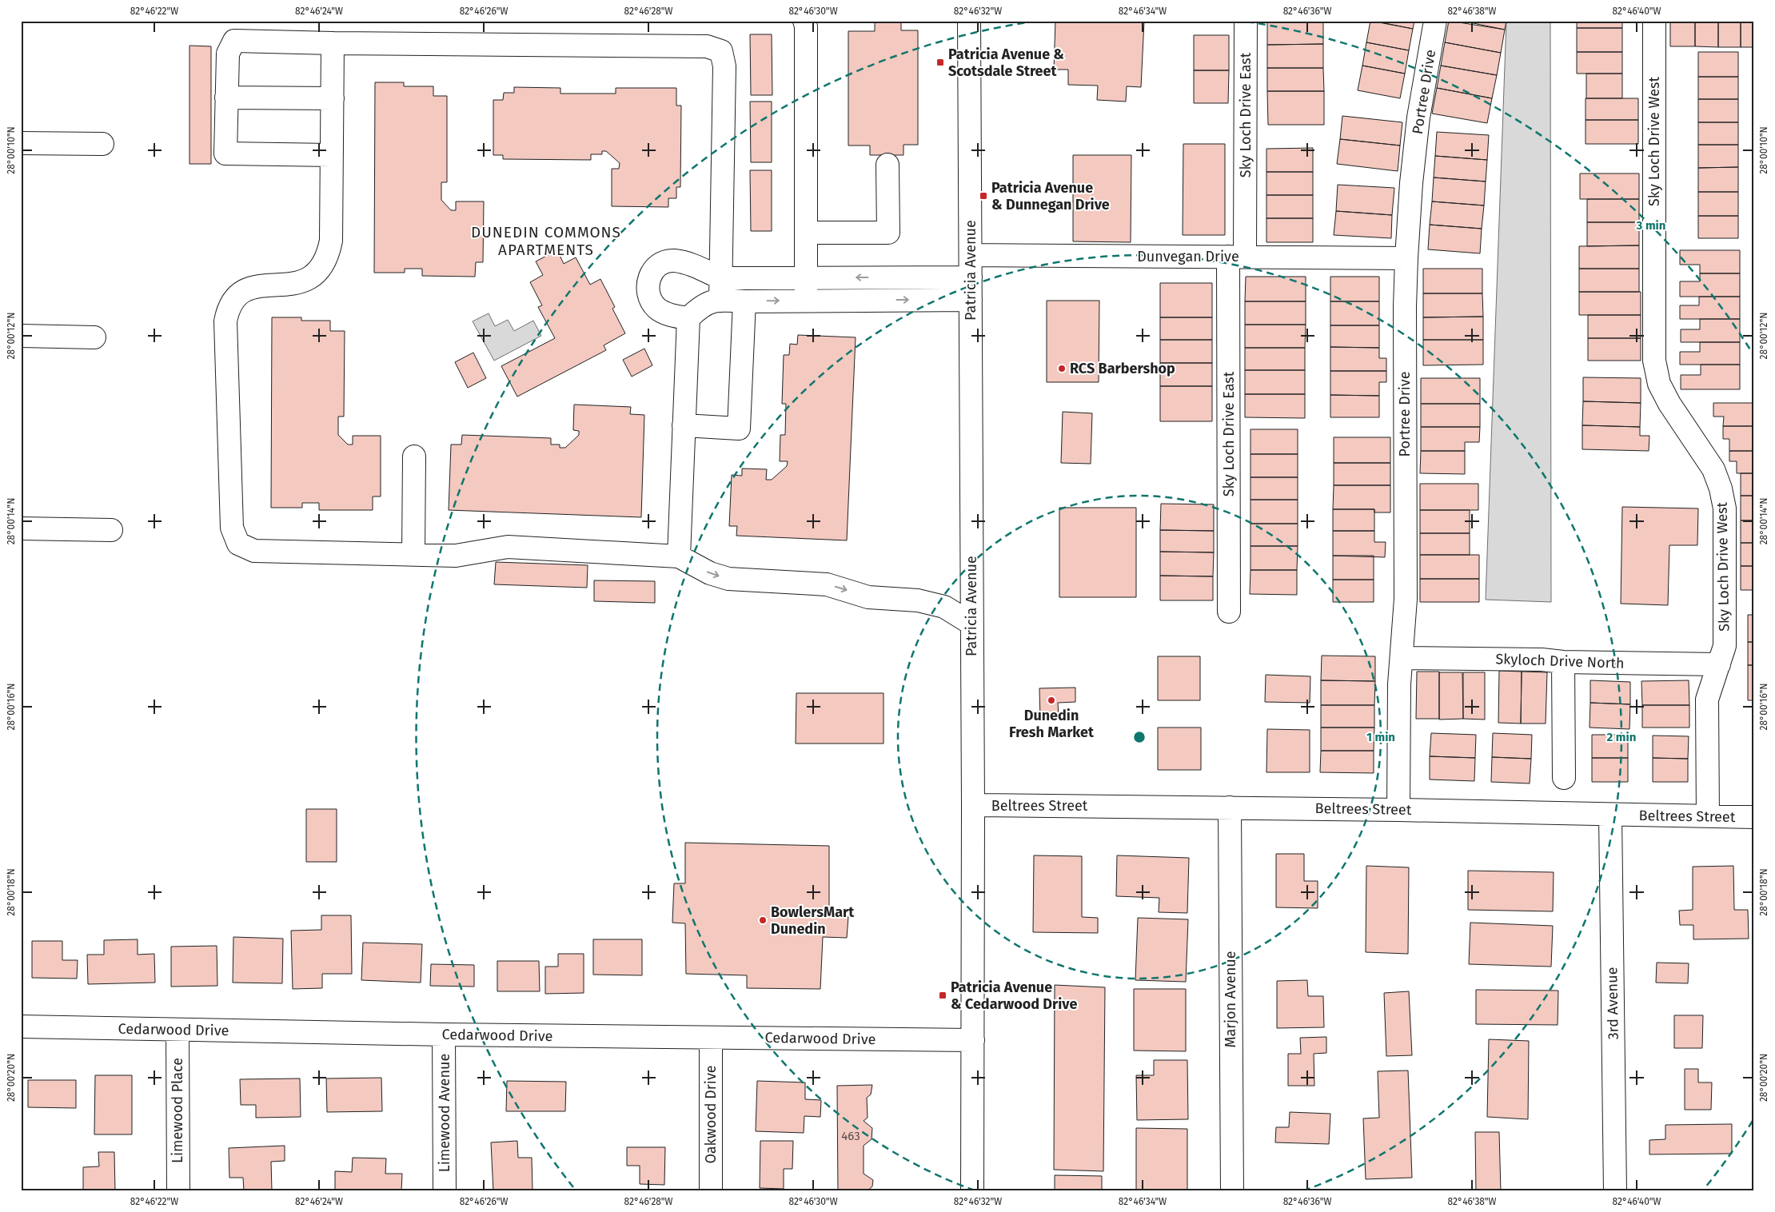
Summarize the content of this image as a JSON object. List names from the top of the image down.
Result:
{
  "streets": {
    "street": [
      "Portree Drive",
      "Sky Loch Drive East",
      "Sky Loch Drive West",
      "Dunvegan Drive",
      "Patricia Avenue",
      "Skyloch Drive North",
      "Beltrees Street",
      "Marjon Avenue",
      "3rd Avenue",
      "Cedarwood Drive",
      "Limewood Place",
      "Limewood Avenue",
      "Oakwood Drive"
    ]
  },
  "crossings": [
    ["Portree Drive", "Dunvegan Drive"],
    ["Portree Drive", "Skyloch Drive North"],
    ["Portree Drive", "Beltrees Street"],
    ["Sky Loch Drive East", "Dunvegan Drive"],
    ["Sky Loch Drive West", "Skyloch Drive North"],
    ["Sky Loch Drive West", "Beltrees Street"],
    ["Dunvegan Drive", "Patricia Avenue"],
    ["Patricia Avenue", "Beltrees Street"],
    ["Patricia Avenue", "Cedarwood Drive"],
    ["Beltrees Street", "Marjon Avenue"],
    ["Beltrees Street", "3rd Avenue"],
    ["Cedarwood Drive", "Limewood Place"],
    ["Cedarwood Drive", "Limewood Avenue"],
    ["Cedarwood Drive", "Oakwood Drive"]
  ],
  "districts": ["DUNEDIN COMMONS APARTMENTS"],
  "places": {
    "transit": ["Patricia Avenue & Scotsdale Street", "Patricia Avenue & Dunnegan Drive", "Patricia Avenue & Cedarwood Drive"],
    "other": ["RCS Barbershop", "Dunedin Fresh Market", "BowlersMart Dunedin"]
  },
  "house_numbers": ["463"],
  "coordinates": [
    "82°46'22\"W",
    "82°46'24\"W",
    "82°46'26\"W",
    "82°46'28\"W",
    "82°46'30\"W",
    "82°46'32\"W",
    "82°46'34\"W",
    "82°46'36\"W",
    "82°46'38\"W",
    "82°46'40\"W",
    "28°00'10\"N",
    "28°00'12\"N",
    "28°00'14\"N",
    "28°00'16\"N",
    "28°00'18\"N",
    "28°00'20\"N"
  ],
  "rings": ["3 min", "1 min", "2 min"]
}
